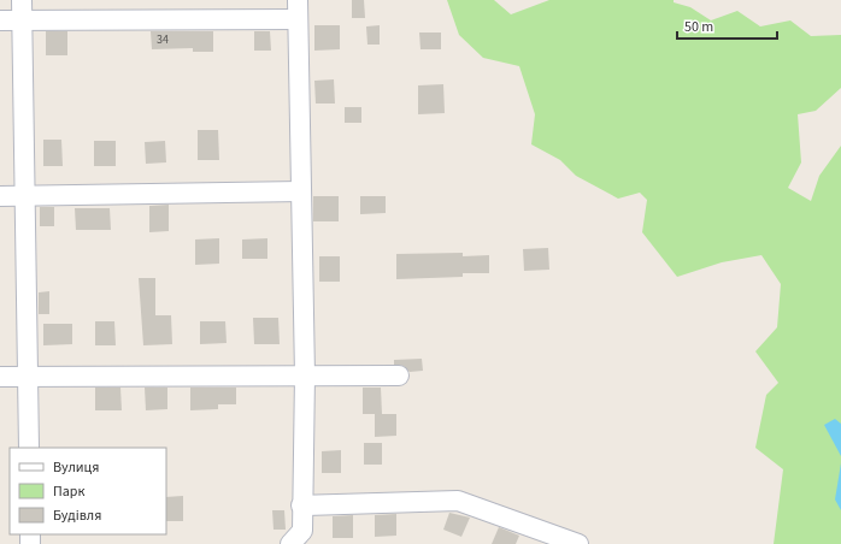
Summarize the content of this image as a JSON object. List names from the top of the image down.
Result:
{
  "house_numbers": ["34"],
  "legend": ["Вулиця", "Парк", "Будівля"],
  "scale_bar": "50 m"
}
